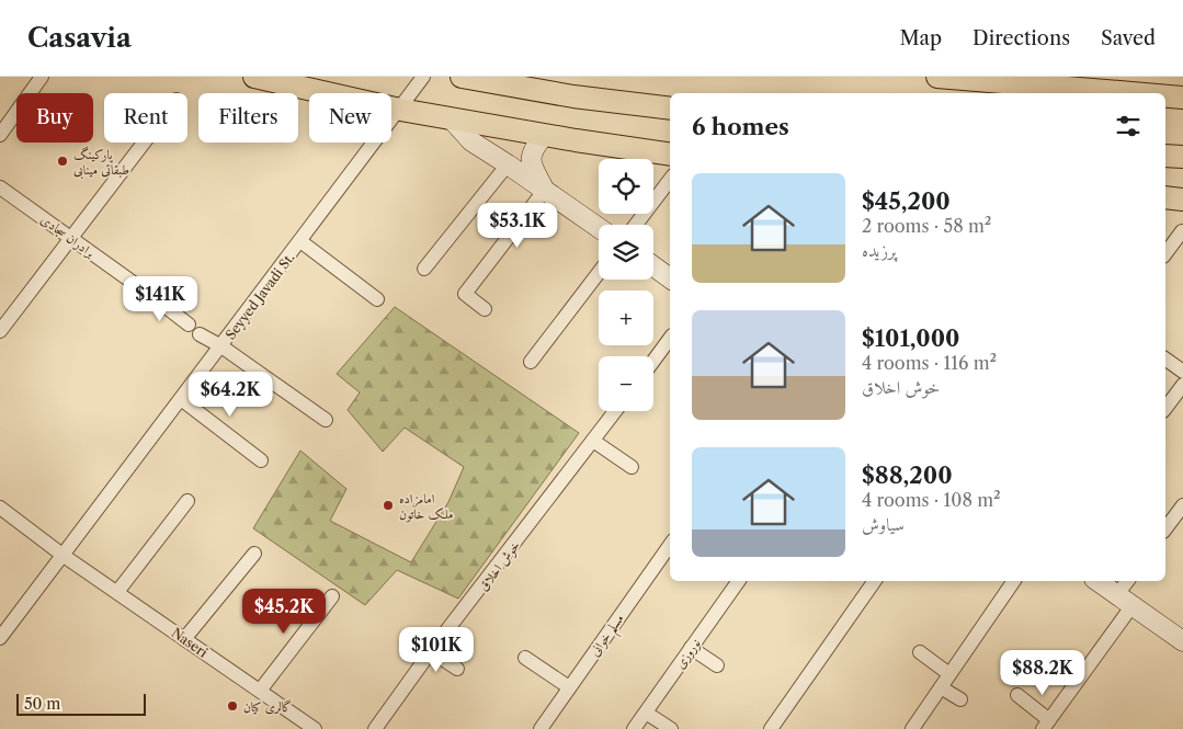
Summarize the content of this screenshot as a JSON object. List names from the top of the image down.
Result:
{
  "streets": {
    "street": [
      "برادران سجادی",
      "Seyyed Javadi St.",
      "خوش اخلاق",
      "مسلم خوانی",
      "Naseri",
      "نوروزی"
    ]
  },
  "crossings": [
    ["Seyyed Javadi St.", "Naseri"]
  ],
  "places": ["پارکینگ طبقاتی مینابی", "امامزاده ملک خاتون", "گالری کیان"],
  "scale_bar": "50 m",
  "page": {
    "header": "Casavia",
    "nav": ["Map", "Directions", "Saved"],
    "chip": [
      "Buy",
      "Rent",
      "Filters",
      "New"
    ],
    "heading": "6 homes",
    "map_buttons": ["+", "−"],
    "list": [
      {
        "name": "$45,200",
        "note": "2 rooms · 58 m² · پرزیده"
      },
      {
        "name": "$101,000",
        "note": "4 rooms · 116 m² · خوش اخلاق"
      },
      {
        "name": "$88,200",
        "note": "4 rooms · 108 m² · سیاوش"
      }
    ],
    "price": [
      "$53.1K",
      "$141K",
      "$64.2K",
      "$45.2K",
      "$101K",
      "$88.2K"
    ],
    "scale": "50 m"
  }
}
